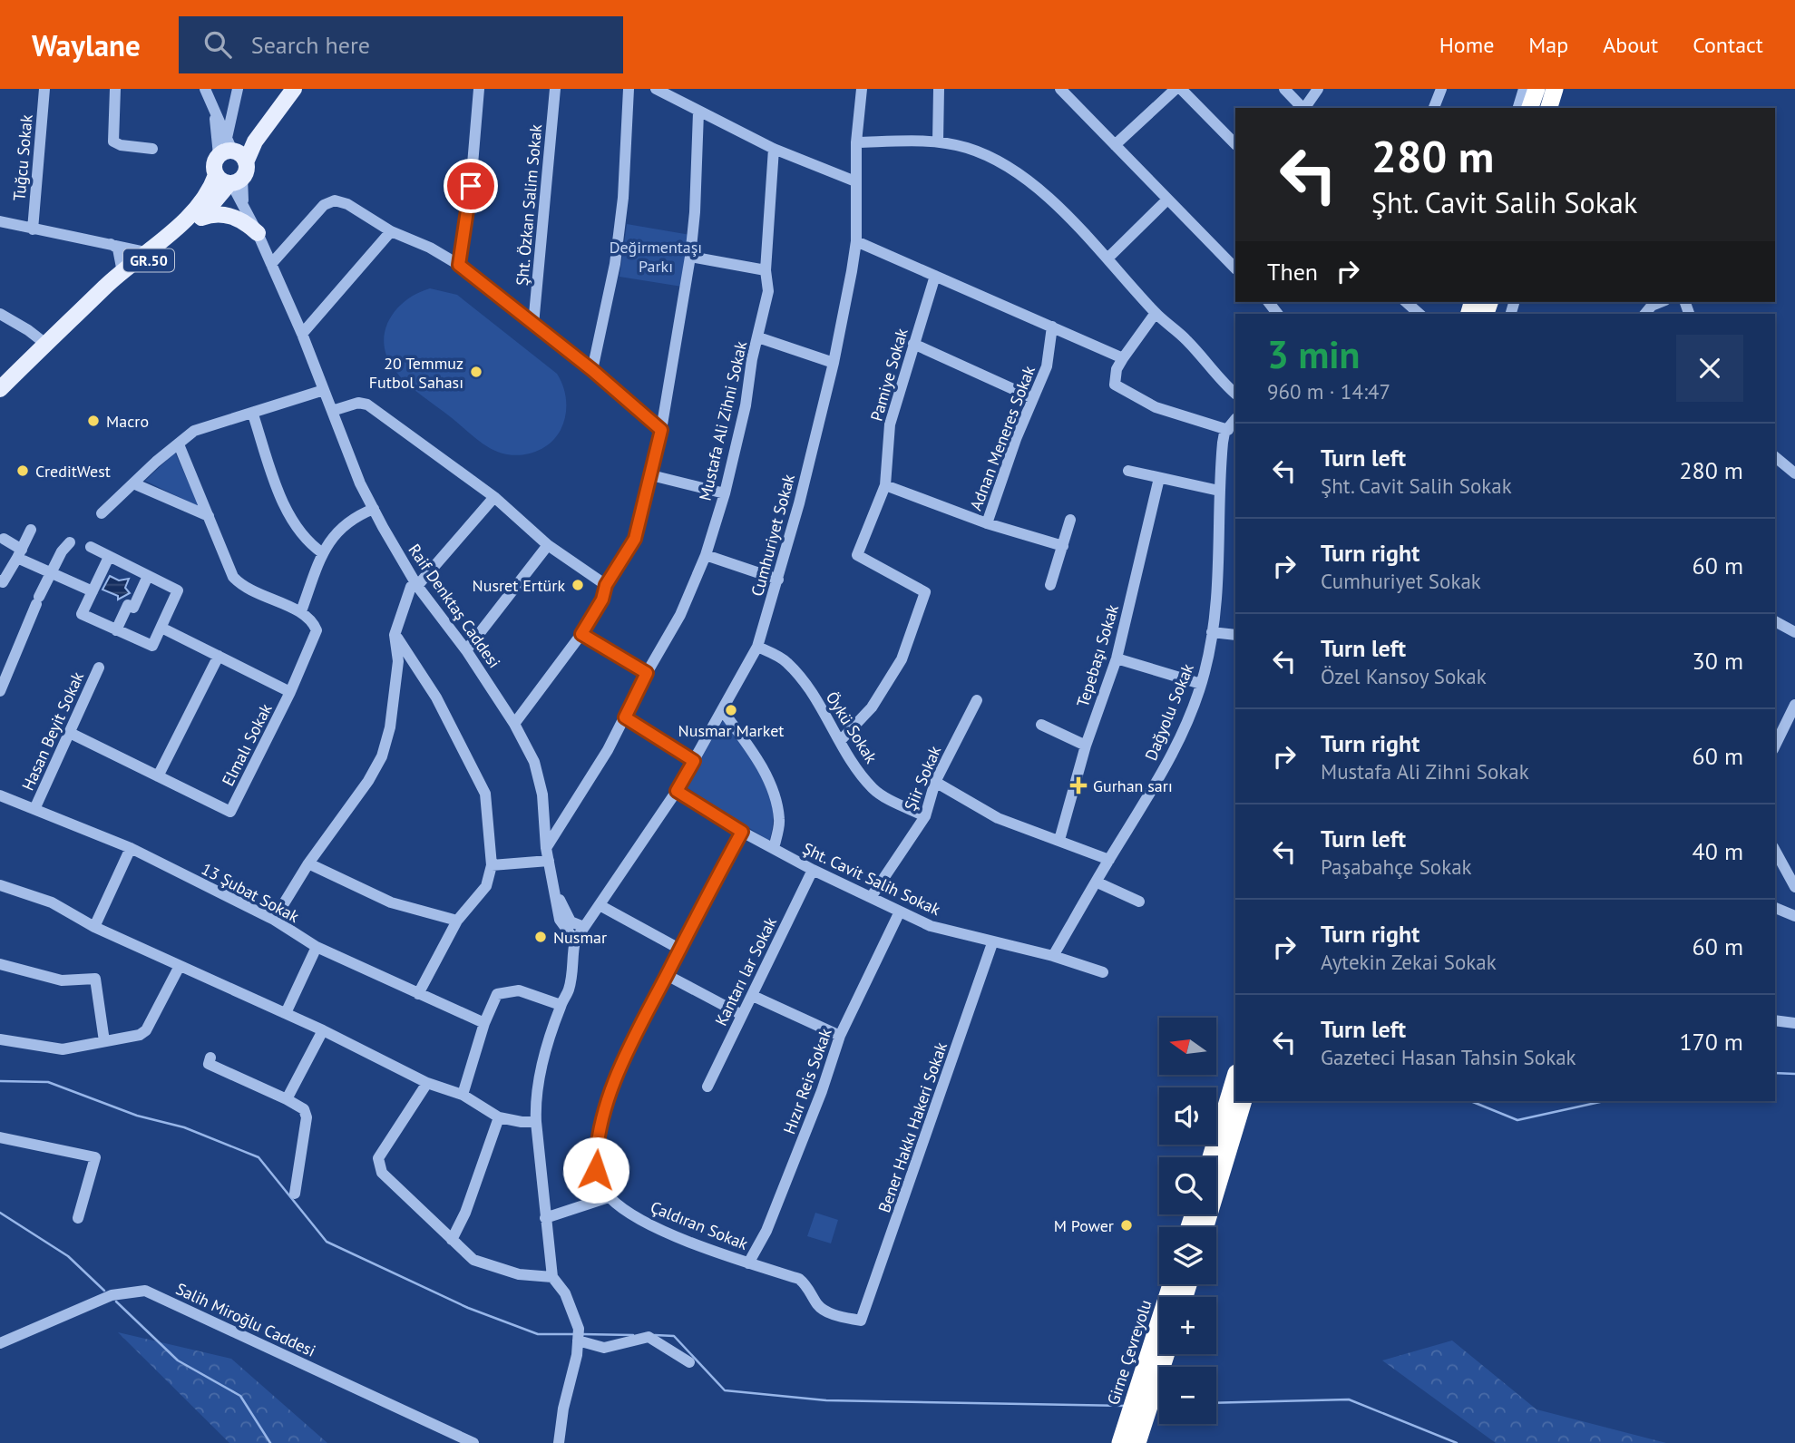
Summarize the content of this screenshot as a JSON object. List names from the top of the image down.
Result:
{
  "streets": {
    "highway": ["Girne Çevreyolu"],
    "main road": ["GR.50"],
    "street": [
      "Tuğcu Sokak",
      "Şht. Özkan Salim Sokak",
      "Pamiye Sokak",
      "Mustafa Ali Zihni Sokak",
      "Adnan Meneres Sokak",
      "Cumhuriyet Sokak",
      "Raif Denktaş Caddesi",
      "Tepebaşı Sokak",
      "Dağyolu Sokak",
      "Öykü Sokak",
      "Hasan Beyit Sokak",
      "Elmalı Sokak",
      "Şiir Sokak",
      "Şht. Cavit Salih Sokak",
      "13 Şubat Sokak",
      "Kantarı lar Sokak",
      "Hızır Reis Sokak",
      "Bener Hakkı Hakeri Sokak",
      "Çaldıran Sokak",
      "Salih Miroğlu Caddesi"
    ]
  },
  "crossings": [
    ["GR.50", "Raif Denktaş Caddesi"],
    ["Pamiye Sokak", "Öykü Sokak"],
    ["Mustafa Ali Zihni Sokak", "Raif Denktaş Caddesi"],
    ["Cumhuriyet Sokak", "Raif Denktaş Caddesi"],
    ["Cumhuriyet Sokak", "Öykü Sokak"],
    ["Cumhuriyet Sokak", "Şht. Cavit Salih Sokak"],
    ["Dağyolu Sokak", "Şht. Cavit Salih Sokak"],
    ["Öykü Sokak", "Şiir Sokak"],
    ["Hasan Beyit Sokak", "Elmalı Sokak"],
    ["Hasan Beyit Sokak", "13 Şubat Sokak"],
    ["Şiir Sokak", "Şht. Cavit Salih Sokak"],
    ["Şht. Cavit Salih Sokak", "Kantarı lar Sokak"],
    ["Şht. Cavit Salih Sokak", "Hızır Reis Sokak"],
    ["Şht. Cavit Salih Sokak", "Bener Hakkı Hakeri Sokak"],
    ["Hızır Reis Sokak", "Çaldıran Sokak"],
    ["Bener Hakkı Hakeri Sokak", "Çaldıran Sokak"]
  ],
  "parks": ["Değirmentaşı Parkı"],
  "places": {
    "other": [
      "20 Temmuz Futbol Sahası",
      "Macro",
      "CreditWest",
      "Nusret Ertürk",
      "Nusmar Market",
      "Nusmar",
      "M Power"
    ],
    "health": ["Gurhan sarı"]
  },
  "north": "left",
  "page": {
    "header": "Waylane",
    "search": "Search here",
    "nav": [
      "Home",
      "Map",
      "About",
      "Contact"
    ],
    "turn": ["280 m", "Şht. Cavit Salih Sokak"],
    "then": "Then",
    "heading": ["3 min", "960 m · 14:47"],
    "list": [
      {
        "name": "Turn left",
        "note": "Şht. Cavit Salih Sokak",
        "value": "280 m"
      },
      {
        "name": "Turn right",
        "note": "Cumhuriyet Sokak",
        "value": "60 m"
      },
      {
        "name": "Turn left",
        "note": "Özel Kansoy Sokak",
        "value": "30 m"
      },
      {
        "name": "Turn right",
        "note": "Mustafa Ali Zihni Sokak",
        "value": "60 m"
      },
      {
        "name": "Turn left",
        "note": "Paşabahçe Sokak",
        "value": "40 m"
      },
      {
        "name": "Turn right",
        "note": "Aytekin Zekai Sokak",
        "value": "60 m"
      },
      {
        "name": "Turn left",
        "note": "Gazeteci Hasan Tahsin Sokak",
        "value": "170 m"
      }
    ],
    "map_buttons": ["+", "−"]
  }
}
